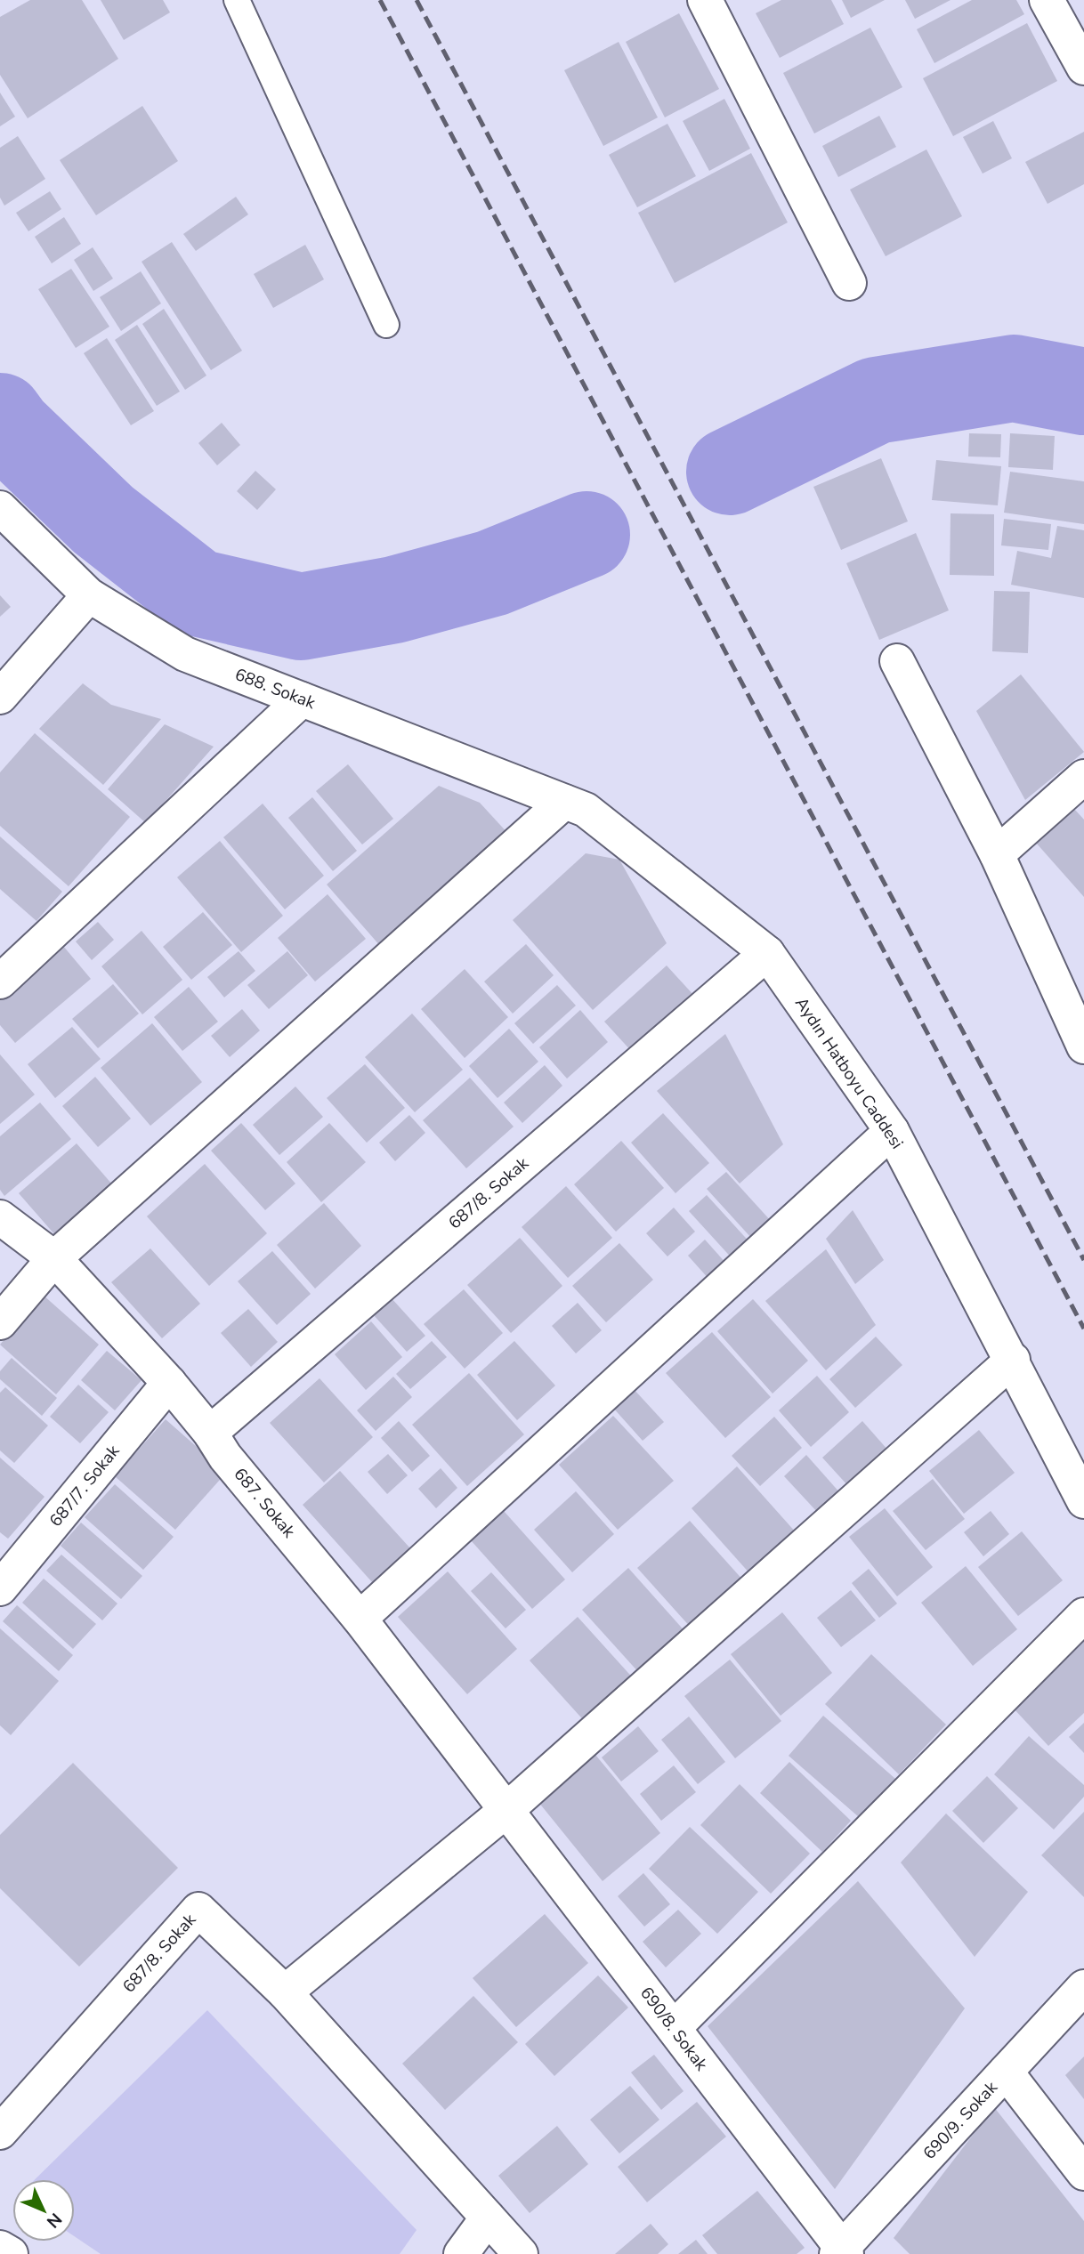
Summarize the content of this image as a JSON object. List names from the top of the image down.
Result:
{
  "streets": {
    "street": [
      "688. Sokak",
      "Aydın Hatboyu Caddesi",
      "687/8. Sokak",
      "687/7. Sokak",
      "687. Sokak",
      "690/8. Sokak",
      "690/9. Sokak"
    ]
  },
  "crossings": [
    ["688. Sokak", "Aydın Hatboyu Caddesi"],
    ["Aydın Hatboyu Caddesi", "687/8. Sokak"],
    ["687/8. Sokak", "687. Sokak"],
    ["687/7. Sokak", "687. Sokak"],
    ["687. Sokak", "690/8. Sokak"],
    ["690/8. Sokak", "690/9. Sokak"]
  ],
  "north": "bottom right"
}
